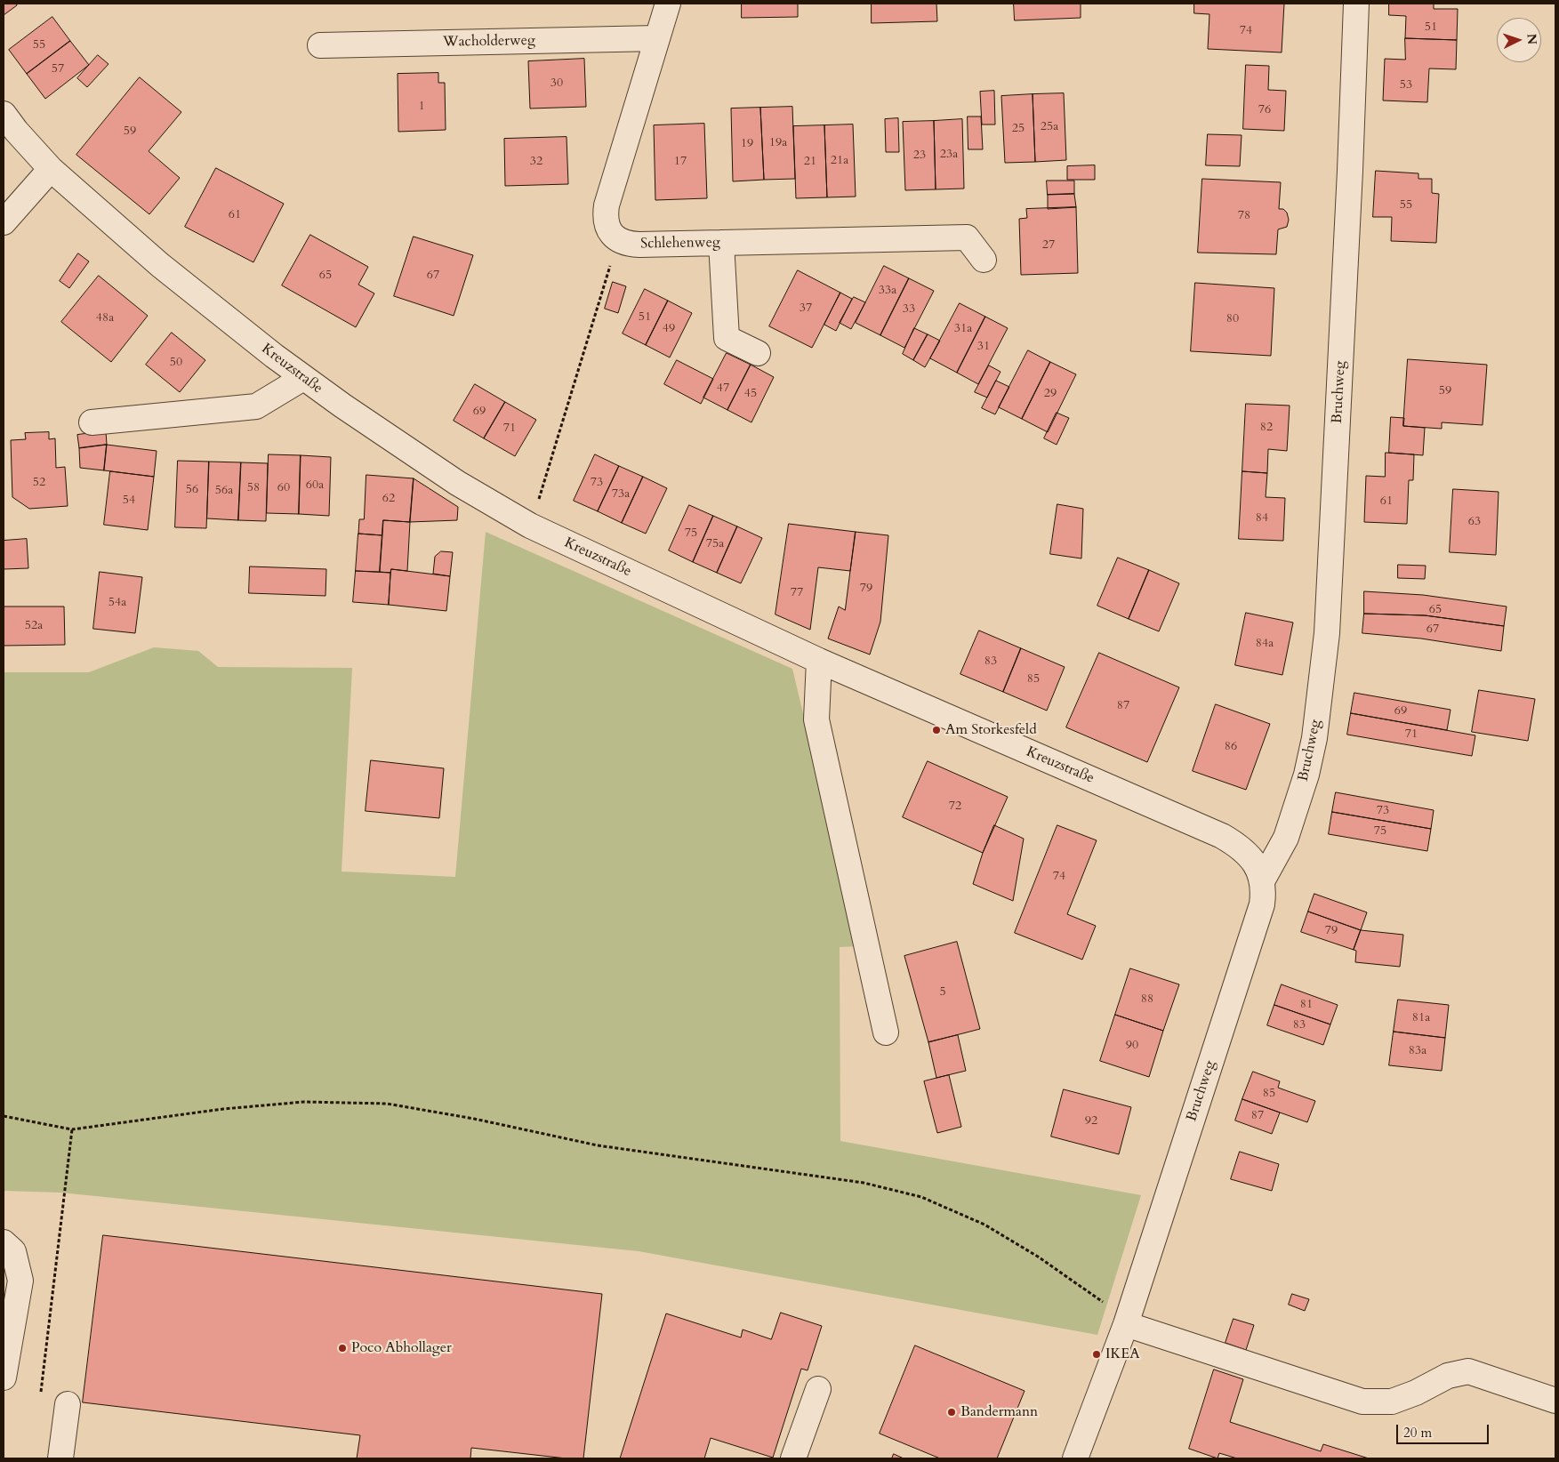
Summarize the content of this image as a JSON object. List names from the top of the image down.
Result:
{
  "streets": {
    "street": [
      "Wacholderweg",
      "Schlehenweg",
      "Kreuzstraße",
      "Bruchweg"
    ]
  },
  "crossings": [
    ["Kreuzstraße", "Bruchweg"]
  ],
  "places": [
    "Am Storkesfeld",
    "Poco Abhollager",
    "IKEA",
    "Bandermann"
  ],
  "house_numbers": [
    "51",
    "74",
    "55",
    "57",
    "30",
    "53",
    "1",
    "76",
    "25a",
    "25",
    "59",
    "19a",
    "19",
    "23a",
    "23",
    "21a",
    "32",
    "17",
    "21",
    "55",
    "61",
    "78",
    "27",
    "65",
    "67",
    "33a",
    "37",
    "33",
    "51",
    "48a",
    "80",
    "49",
    "31a",
    "31",
    "50",
    "47",
    "59",
    "45",
    "29",
    "69",
    "82",
    "71",
    "52",
    "73",
    "60a",
    "58",
    "60",
    "56",
    "56a",
    "73a",
    "62",
    "54",
    "61",
    "84",
    "63",
    "75",
    "75a",
    "79",
    "77",
    "54a",
    "65",
    "52a",
    "67",
    "84a",
    "83",
    "85",
    "87",
    "69",
    "71",
    "86",
    "72",
    "73",
    "75",
    "74",
    "79",
    "5",
    "88",
    "81",
    "81a",
    "83",
    "90",
    "83a",
    "85",
    "87",
    "92"
  ],
  "scale_bar": "20 m",
  "north": "right"
}
